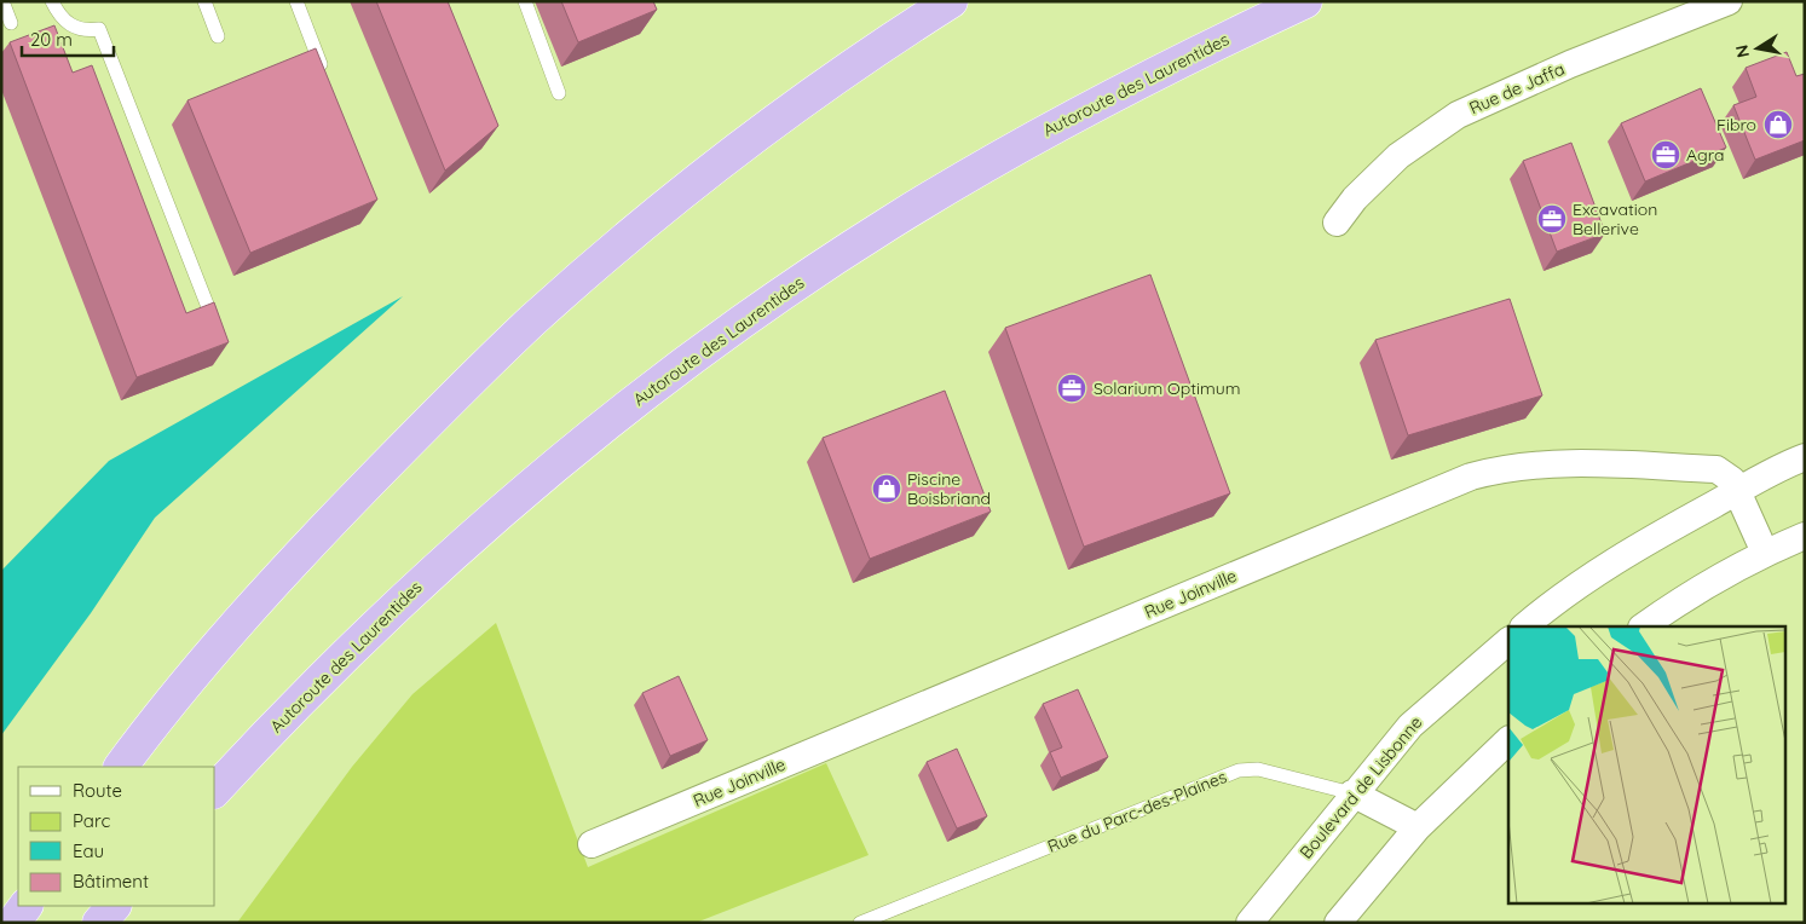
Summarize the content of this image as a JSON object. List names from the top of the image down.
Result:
{
  "streets": {
    "highway": ["Autoroute des Laurentides"],
    "street": [
      "Rue de Jaffa",
      "Rue Joinville",
      "Boulevard de Lisbonne",
      "Rue du Parc-des-Plaines"
    ]
  },
  "crossings": [
    ["Boulevard de Lisbonne", "Rue du Parc-des-Plaines"]
  ],
  "places": {
    "shop": ["Fibro", "Piscine Boisbriand"],
    "office": ["Agra", "Excavation Bellerive", "Solarium Optimum"]
  },
  "legend": [
    "Route",
    "Parc",
    "Eau",
    "Bâtiment"
  ],
  "scale_bar": "20 m",
  "north": "left"
}
